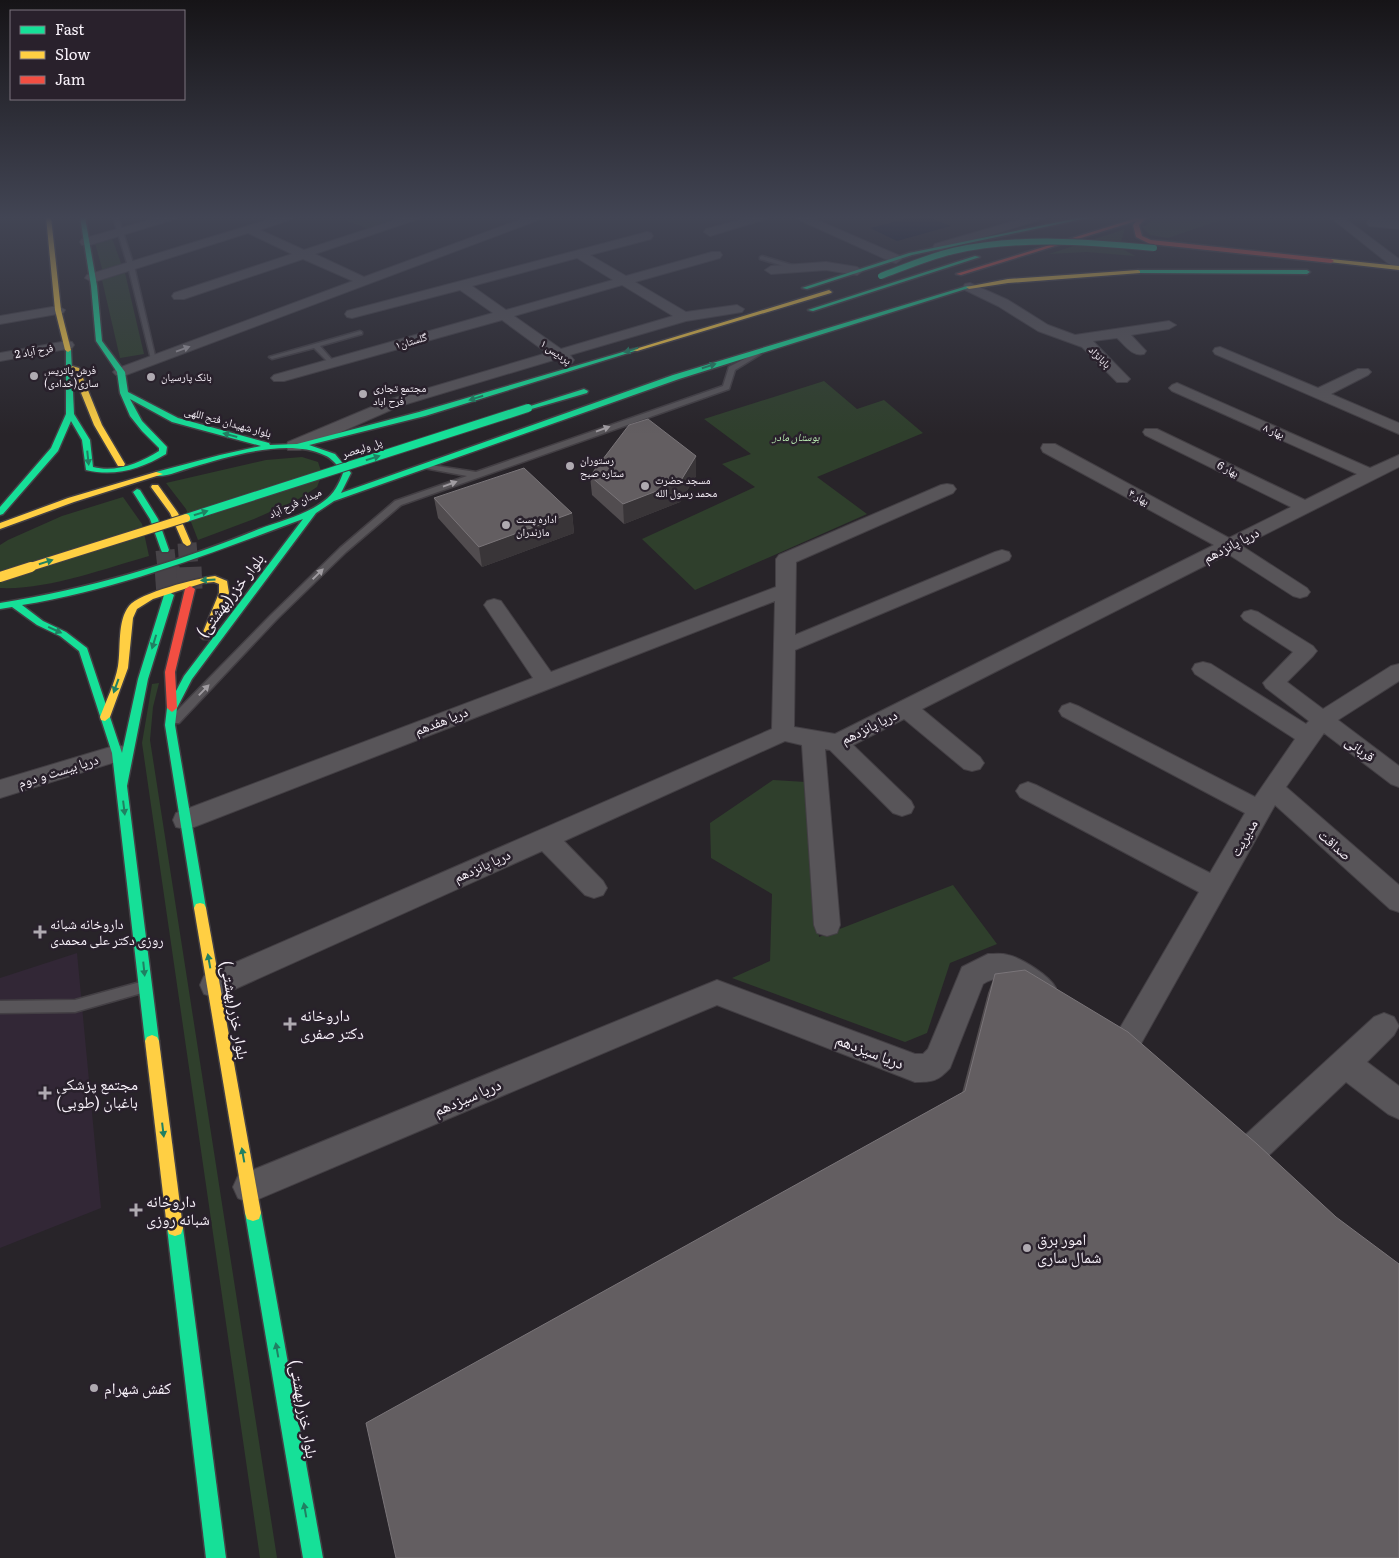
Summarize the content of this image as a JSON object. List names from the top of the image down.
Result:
{
  "streets": {
    "main road": [
      "بلوار شهیدان فتح اللهی",
      "پل ولیعصر",
      "میدان فرح آباد",
      "بلوار خزر(بهشتی)"
    ],
    "street": [
      "گلستان۱",
      "فرح آباد 2",
      "پردیس ۱",
      "بابانژاد",
      "بهار ۸",
      "بهار 6",
      "بهار ۴",
      "دریا پانزدهم",
      "دریا هفدهم",
      "قربانی",
      "دریا بیست و دوم",
      "مدیریت",
      "صداقت",
      "دریا سیزدهم"
    ]
  },
  "crossings": [
    ["گلستان۱", "پردیس ۱"],
    ["بلوار شهیدان فتح اللهی", "میدان فرح آباد"],
    ["بهار ۸", "دریا پانزدهم"],
    ["بهار 6", "دریا پانزدهم"],
    ["بهار ۴", "دریا پانزدهم"],
    ["میدان فرح آباد", "بلوار خزر(بهشتی)"],
    ["دریا پانزدهم", "بلوار خزر(بهشتی)"],
    ["بلوار خزر(بهشتی)", "دریا هفدهم"],
    ["بلوار خزر(بهشتی)", "دریا سیزدهم"],
    ["قربانی", "مدیریت"],
    ["مدیریت", "صداقت"]
  ],
  "one_way": ["بلوار شهیدان فتح اللهی"],
  "parks": ["بوستان مادر"],
  "places": {
    "other": [
      "فرش پاتریس (خدادی)ساری",
      "بانک پارسیان",
      "مجتمع تجاری فرح اباد",
      "رستوران ستاره صبح",
      "مسجد حضرت محمد رسول الله",
      "اداره پست مازندران",
      "امور برق شمال ساری",
      "کفش شهرام"
    ],
    "health": [
      "داروخانه شبانه روزی دکتر علی محمدی",
      "داروخانه دکتر صفری",
      "مجتمع پزشکی باغبان (طوبی)",
      "داروخانه شبانه روزی"
    ]
  },
  "legend": ["Fast", "Slow", "Jam"]
}
